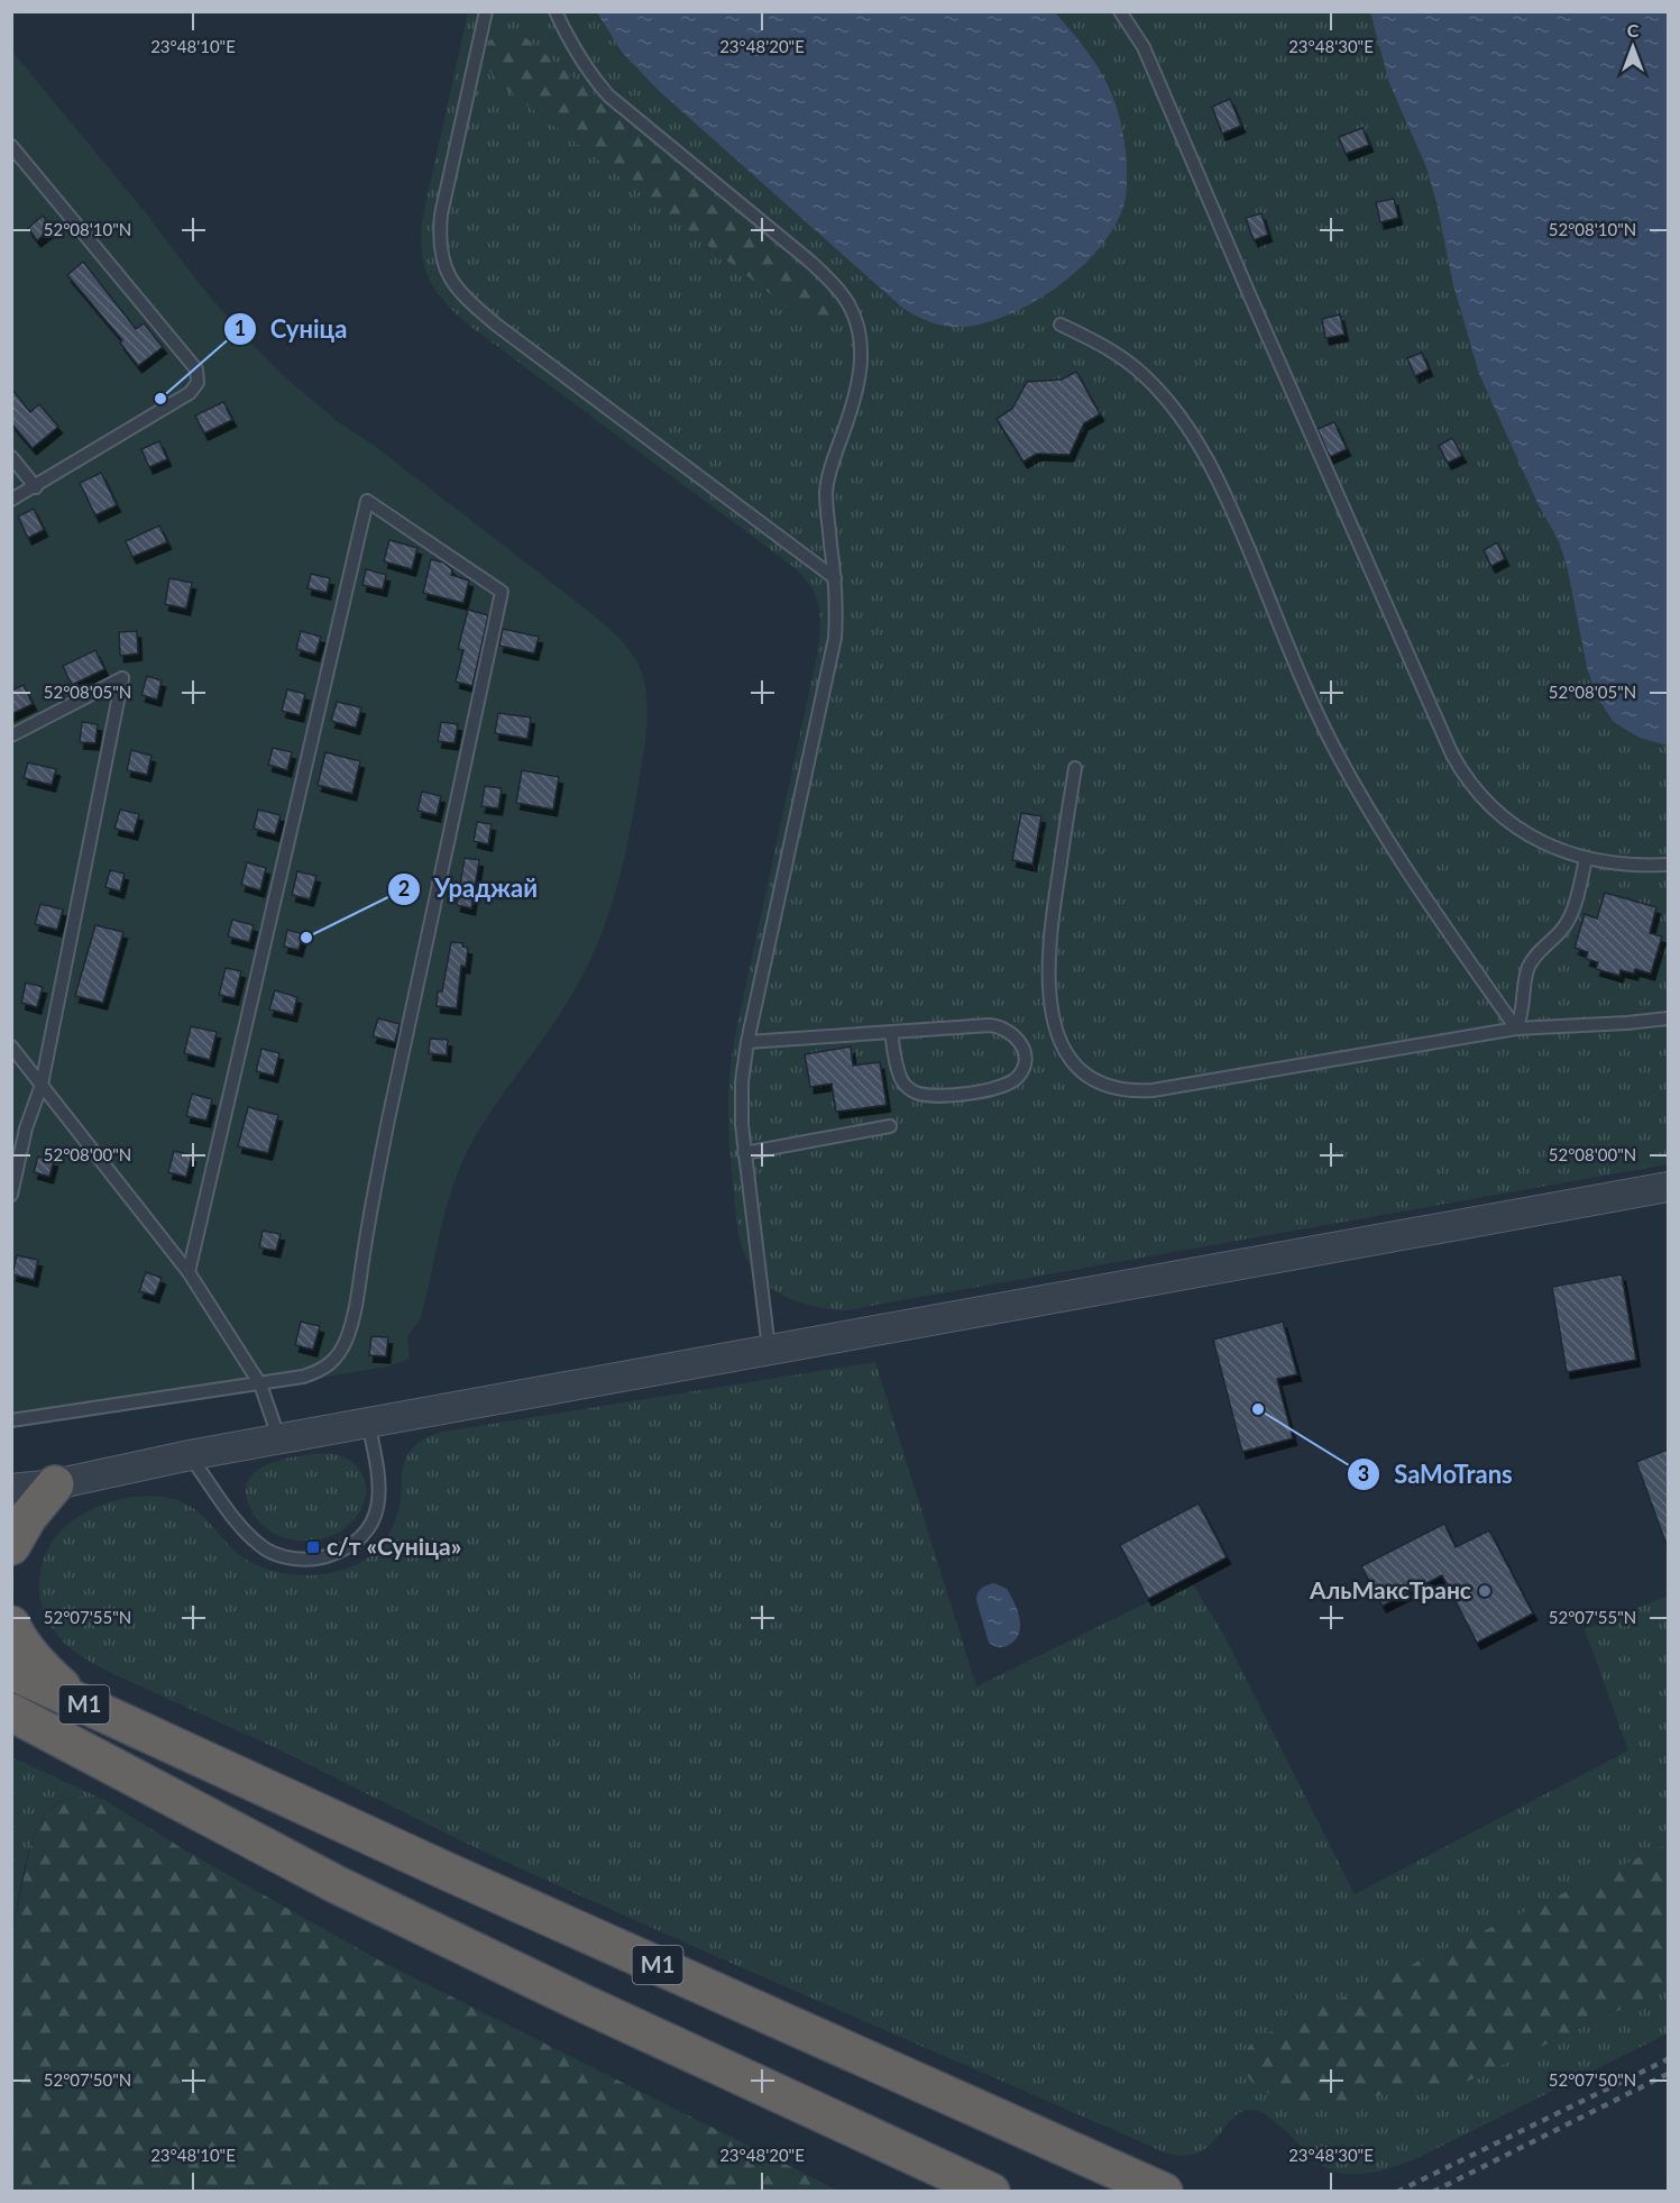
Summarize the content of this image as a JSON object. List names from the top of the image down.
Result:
{
  "streets": {
    "highway": ["М1"]
  },
  "places": {
    "other": [
      "Суніца",
      "Ураджай",
      "SaMoTrans",
      "АльМаксТранс"
    ],
    "transit": ["с/т «Суніца»"]
  },
  "north": "top",
  "coordinates": [
    "23°48'10\"E",
    "23°48'20\"E",
    "23°48'30\"E",
    "52°08'10\"N",
    "52°08'05\"N",
    "52°08'00\"N",
    "52°07'55\"N",
    "52°07'50\"N"
  ]
}
